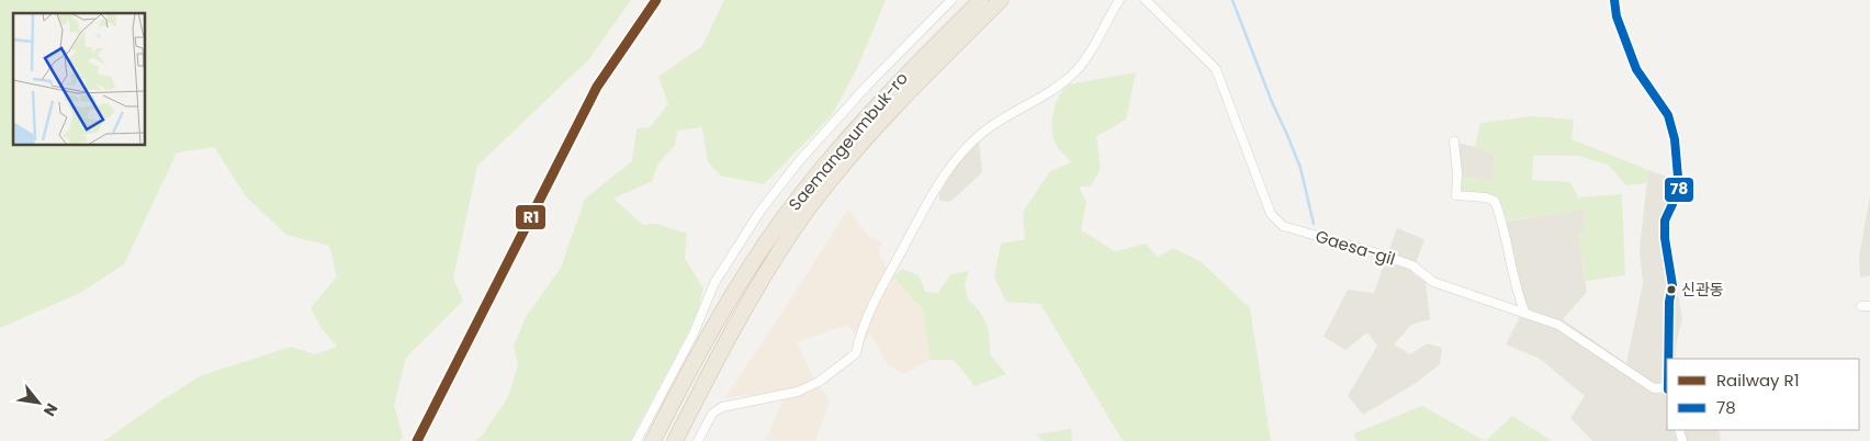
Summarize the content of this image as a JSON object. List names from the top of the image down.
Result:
{
  "streets": {
    "highway": ["Saemangeumbuk-ro"],
    "street": ["Gaesa-gil"]
  },
  "places": ["신관동"],
  "lines": ["rail line R1", "transit line 78"],
  "legend": ["Railway R1", "78"],
  "north": "bottom right"
}
